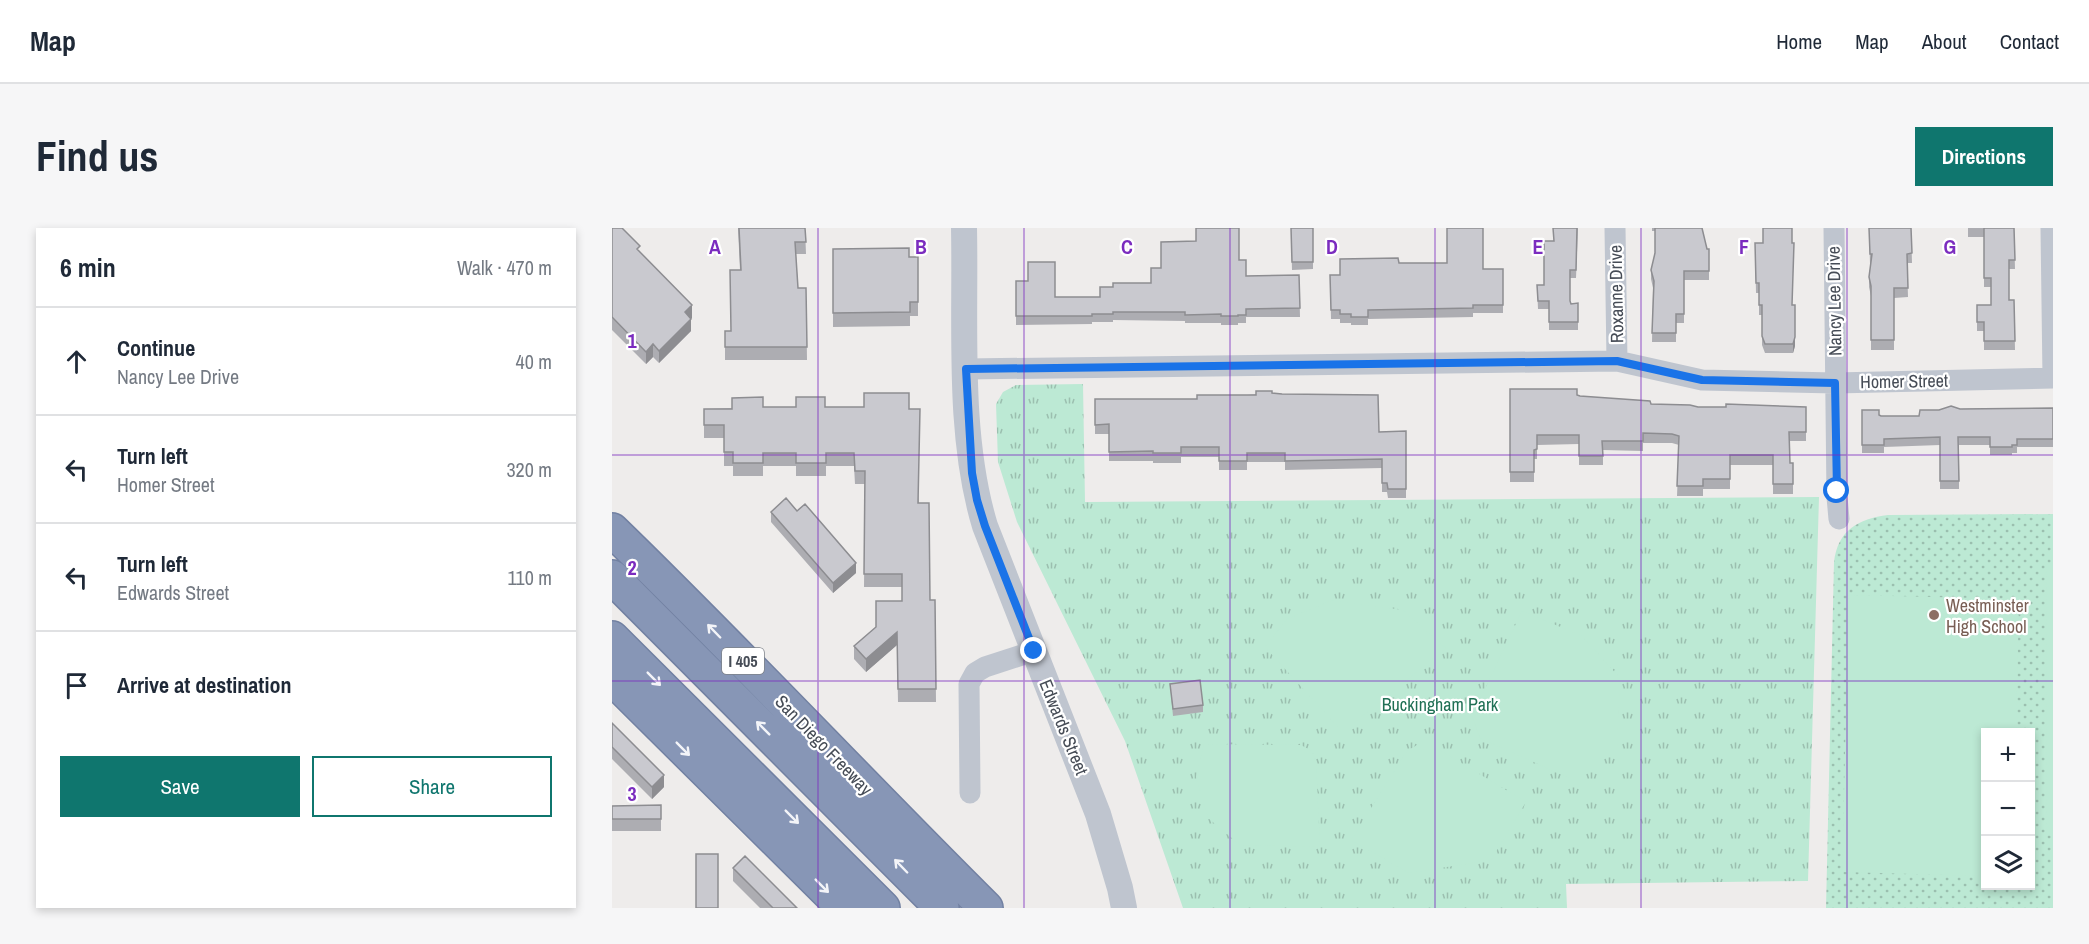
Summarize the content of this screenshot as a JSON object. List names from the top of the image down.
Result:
{
  "streets": {
    "highway": ["I 405", "San Diego Freeway"],
    "street": [
      "Roxanne Drive",
      "Nancy Lee Drive",
      "Homer Street",
      "Edwards Street"
    ]
  },
  "crossings": [
    ["Roxanne Drive", "Homer Street"],
    ["Nancy Lee Drive", "Homer Street"],
    ["Homer Street", "Edwards Street"]
  ],
  "parks": ["Buckingham Park"],
  "places": ["Westminster High School"],
  "page": {
    "header": "Map",
    "nav": [
      "Home",
      "Map",
      "About",
      "Contact"
    ],
    "buttons": [
      "Directions",
      ["Save", "Share"]
    ],
    "title": "Find us",
    "heading": ["6 min", "Walk · 470 m"],
    "list": [
      ["Continue", "Nancy Lee Drive", "40 m"],
      ["Turn left", "Homer Street", "320 m"],
      ["Turn left", "Edwards Street", "110 m"],
      "Arrive at destination"
    ],
    "map_buttons": ["+", "−"]
  },
  "grid": {
    "columns": [
      "A",
      "B",
      "C",
      "D",
      "E",
      "F",
      "G"
    ],
    "rows": ["1", "2", "3"]
  }
}
